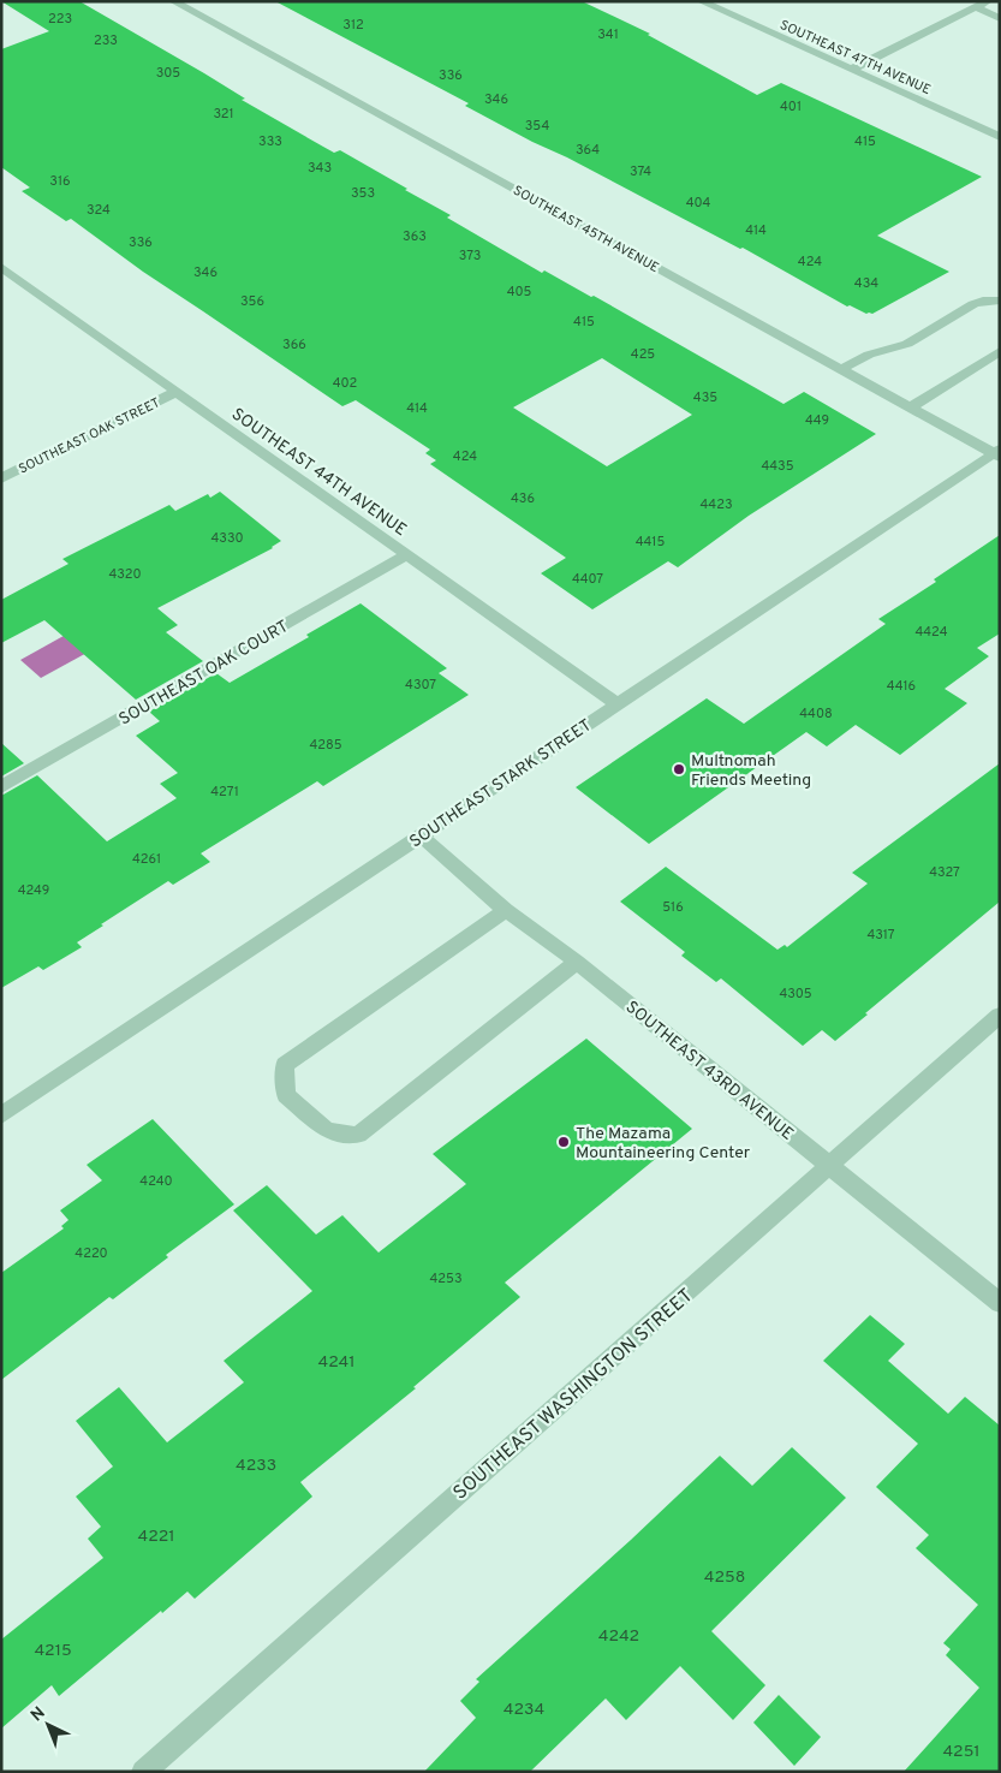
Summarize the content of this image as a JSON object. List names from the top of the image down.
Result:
{
  "streets": {
    "street": [
      "SOUTHEAST 47TH AVENUE",
      "SOUTHEAST 45TH AVENUE",
      "SOUTHEAST OAK STREET",
      "SOUTHEAST 44TH AVENUE",
      "SOUTHEAST OAK COURT",
      "SOUTHEAST STARK STREET",
      "SOUTHEAST 43RD AVENUE",
      "SOUTHEAST WASHINGTON STREET"
    ]
  },
  "crossings": [
    ["SOUTHEAST 45TH AVENUE", "SOUTHEAST STARK STREET"],
    ["SOUTHEAST OAK STREET", "SOUTHEAST 44TH AVENUE"],
    ["SOUTHEAST 44TH AVENUE", "SOUTHEAST OAK COURT"],
    ["SOUTHEAST 44TH AVENUE", "SOUTHEAST STARK STREET"],
    ["SOUTHEAST STARK STREET", "SOUTHEAST 43RD AVENUE"],
    ["SOUTHEAST 43RD AVENUE", "SOUTHEAST WASHINGTON STREET"]
  ],
  "places": ["Multnomah Friends Meeting", "The Mazama Mountaineering Center"],
  "house_numbers": [
    "223",
    "312",
    "341",
    "233",
    "305",
    "336",
    "346",
    "401",
    "321",
    "354",
    "333",
    "415",
    "364",
    "343",
    "374",
    "316",
    "353",
    "404",
    "324",
    "414",
    "363",
    "336",
    "373",
    "424",
    "346",
    "434",
    "405",
    "356",
    "415",
    "366",
    "425",
    "402",
    "435",
    "414",
    "449",
    "424",
    "4435",
    "436",
    "4423",
    "4330",
    "4415",
    "4320",
    "4407",
    "4424",
    "4307",
    "4416",
    "4408",
    "4285",
    "4271",
    "4261",
    "4327",
    "4249",
    "516",
    "4317",
    "4305",
    "4240",
    "4220",
    "4253",
    "4241",
    "4233",
    "4221",
    "4258",
    "4242",
    "4215",
    "4234",
    "4251"
  ],
  "north": "top left"
}
